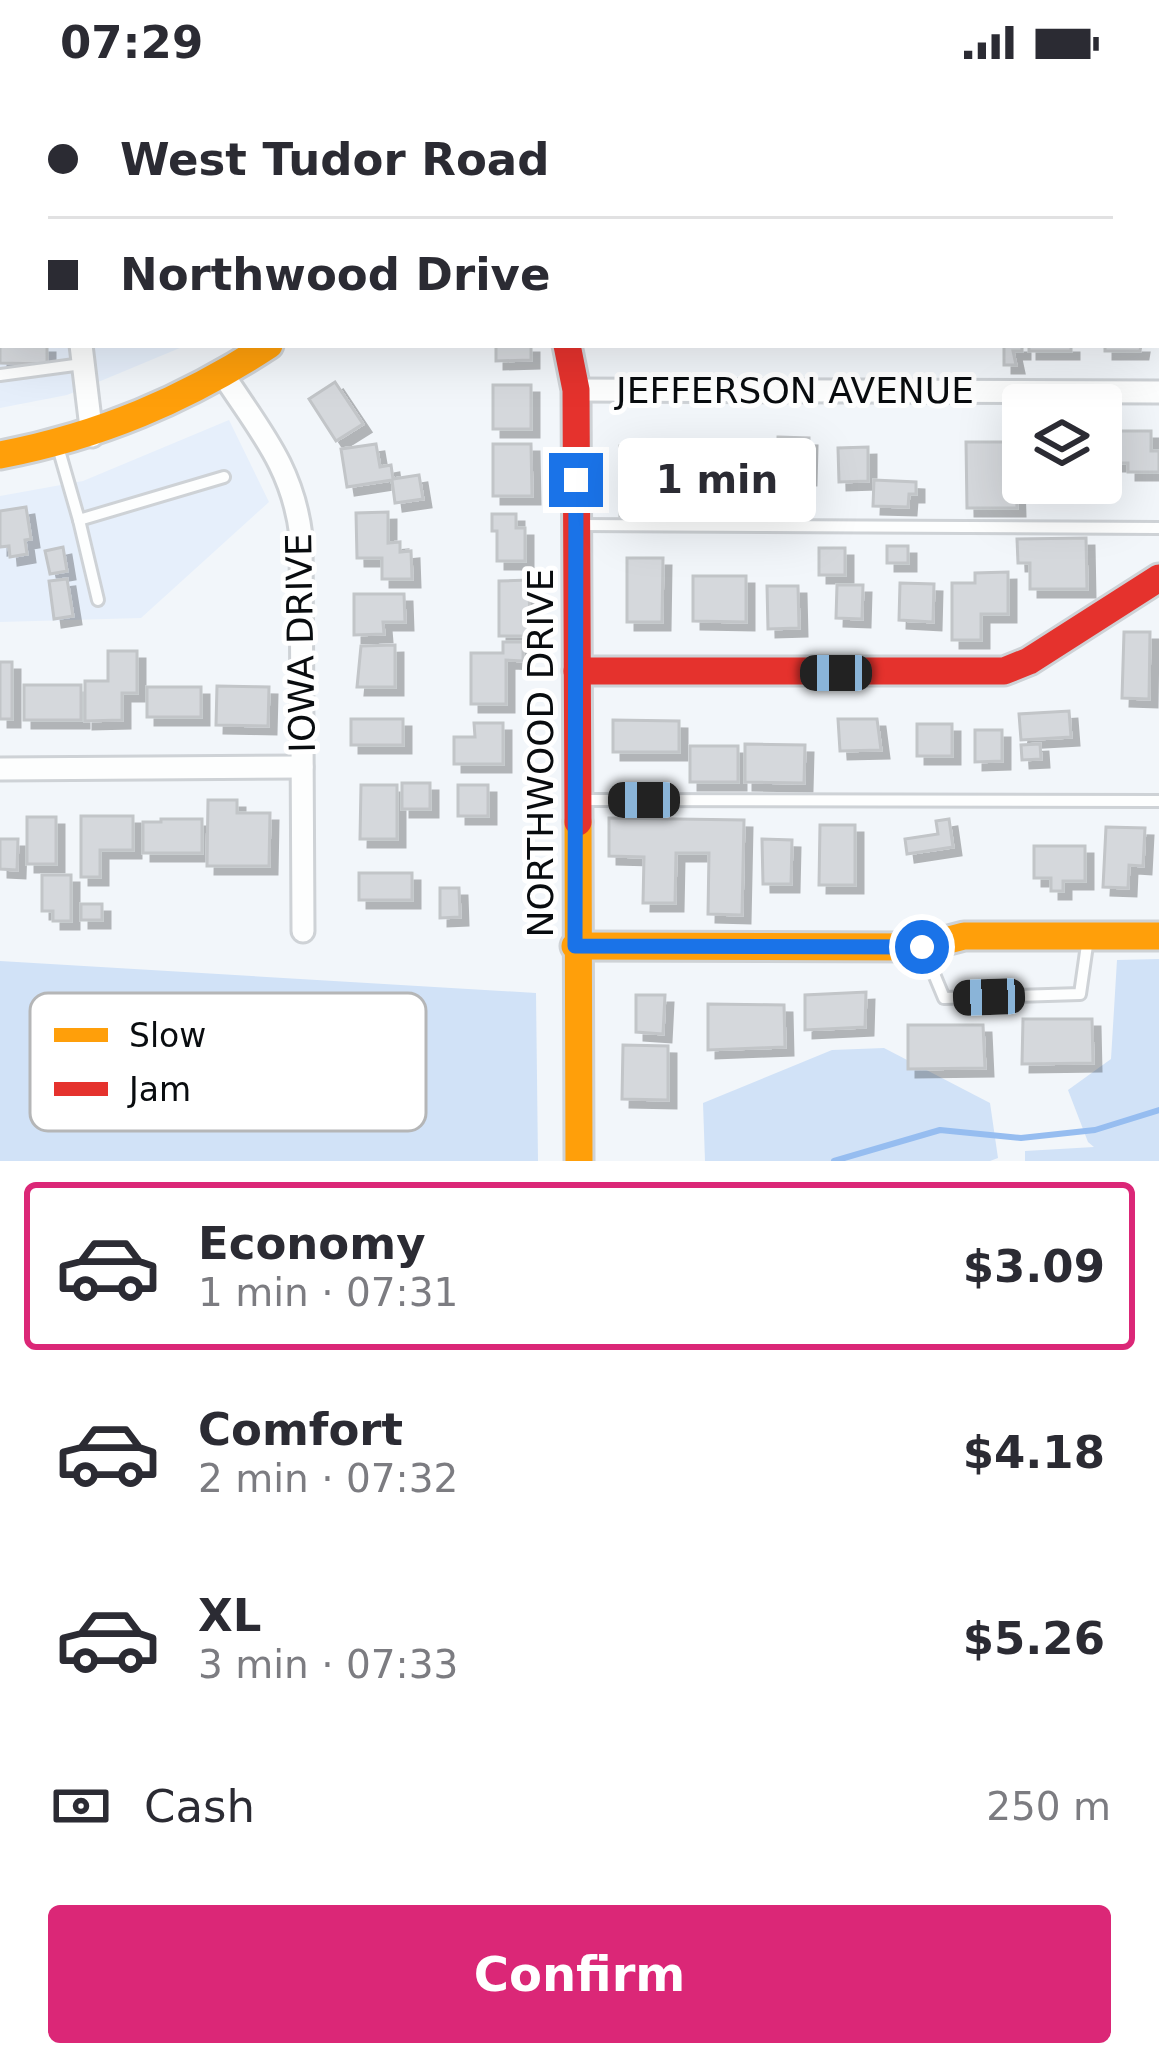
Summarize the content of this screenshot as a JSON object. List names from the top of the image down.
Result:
{
  "streets": {
    "street": ["JEFFERSON AVENUE", "IOWA DRIVE", "NORTHWOOD DRIVE"]
  },
  "crossings": [
    ["JEFFERSON AVENUE", "NORTHWOOD DRIVE"]
  ],
  "legend": ["Slow", "Jam"],
  "page": {
    "status": "07:29",
    "banner": ["West Tudor Road", "Northwood Drive"],
    "bubble": "1 min",
    "list": [
      {
        "name": "Economy",
        "note": "1 min · 07:31",
        "value": "$3.09"
      },
      {
        "name": "Comfort",
        "note": "2 min · 07:32",
        "value": "$4.18"
      },
      {
        "name": "XL",
        "note": "3 min · 07:33",
        "value": "$5.26"
      }
    ],
    "pay": ["Cash", "250 m"],
    "buttons": "Confirm"
  }
}
